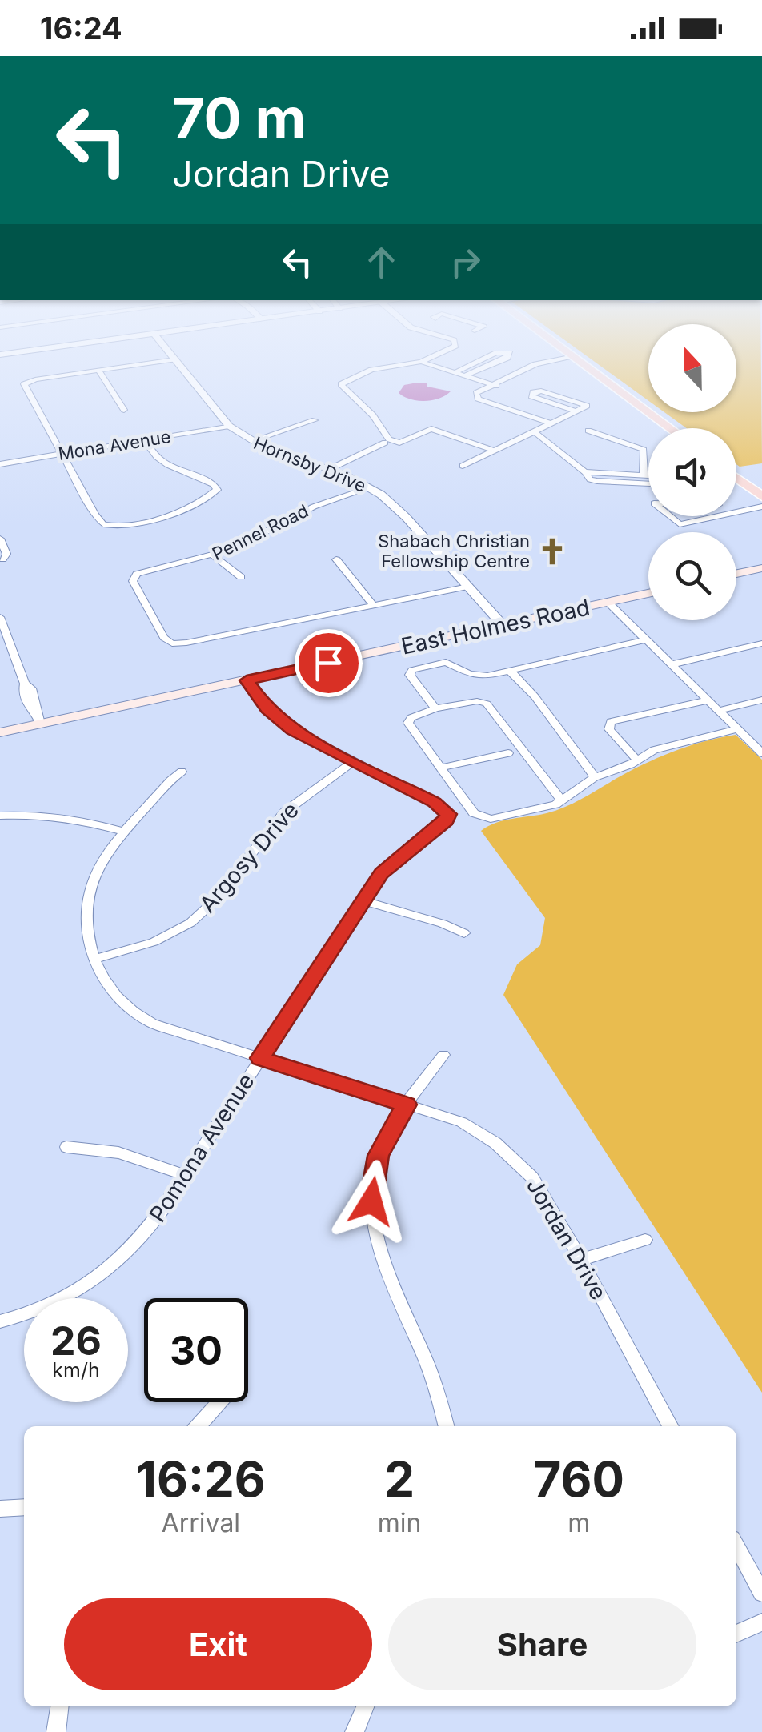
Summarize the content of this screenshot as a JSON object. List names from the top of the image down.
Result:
{
  "streets": {
    "main road": ["East Holmes Road"],
    "street": [
      "Mona Avenue",
      "Hornsby Drive",
      "Pennel Road",
      "Argosy Drive",
      "Pomona Avenue",
      "Jordan Drive"
    ]
  },
  "crossings": [
    ["Mona Avenue", "Hornsby Drive"],
    ["Hornsby Drive", "Pennel Road"],
    ["Hornsby Drive", "East Holmes Road"],
    ["Argosy Drive", "Pomona Avenue"],
    ["Argosy Drive", "Jordan Drive"],
    ["Pomona Avenue", "Jordan Drive"]
  ],
  "places": {
    "church": ["Shabach Christian Fellowship Centre"]
  },
  "north": "top",
  "page": {
    "status": "16:24",
    "turn": ["70 m", "Jordan Drive"],
    "speed": "26 km/h",
    "limit": "30",
    "eta": [
      "16:26",
      "Arrival",
      "2",
      "min",
      "760",
      "m"
    ],
    "buttons": ["Exit", "Share"]
  }
}
